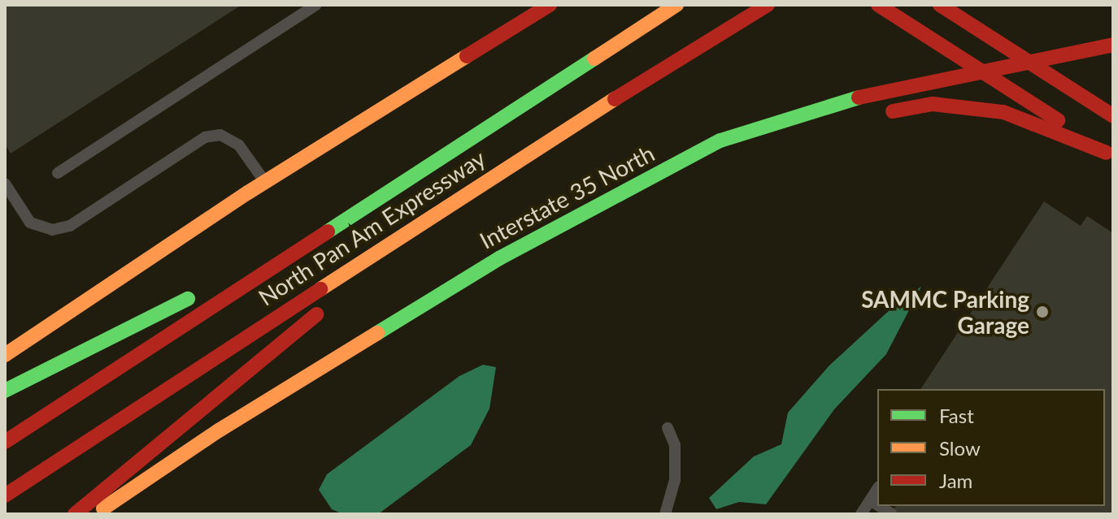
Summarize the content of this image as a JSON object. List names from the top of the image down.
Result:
{
  "streets": {
    "main road": ["Interstate 35 North", "North Pan Am Expressway"]
  },
  "places": ["SAMMC Parking Garage"],
  "legend": ["Fast", "Slow", "Jam"]
}
